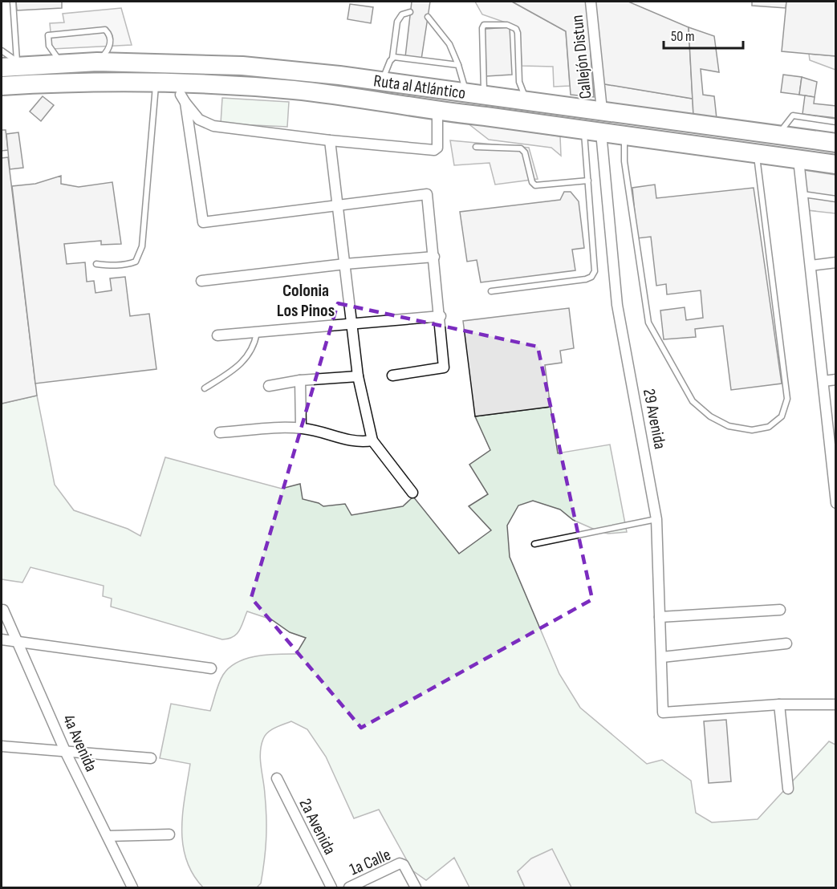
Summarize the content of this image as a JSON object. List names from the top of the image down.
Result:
{
  "streets": {
    "highway": ["Ruta al Atlántico"],
    "street": [
      "Callejón Distun",
      "29 Avenida",
      "4a Avenida",
      "2a Avenida",
      "1a Calle"
    ]
  },
  "crossings": [
    ["Callejón Distun", "Ruta al Atlántico"],
    ["Ruta al Atlántico", "29 Avenida"]
  ],
  "districts": ["Colonia Los Pinos"],
  "scale_bar": "50 m"
}
